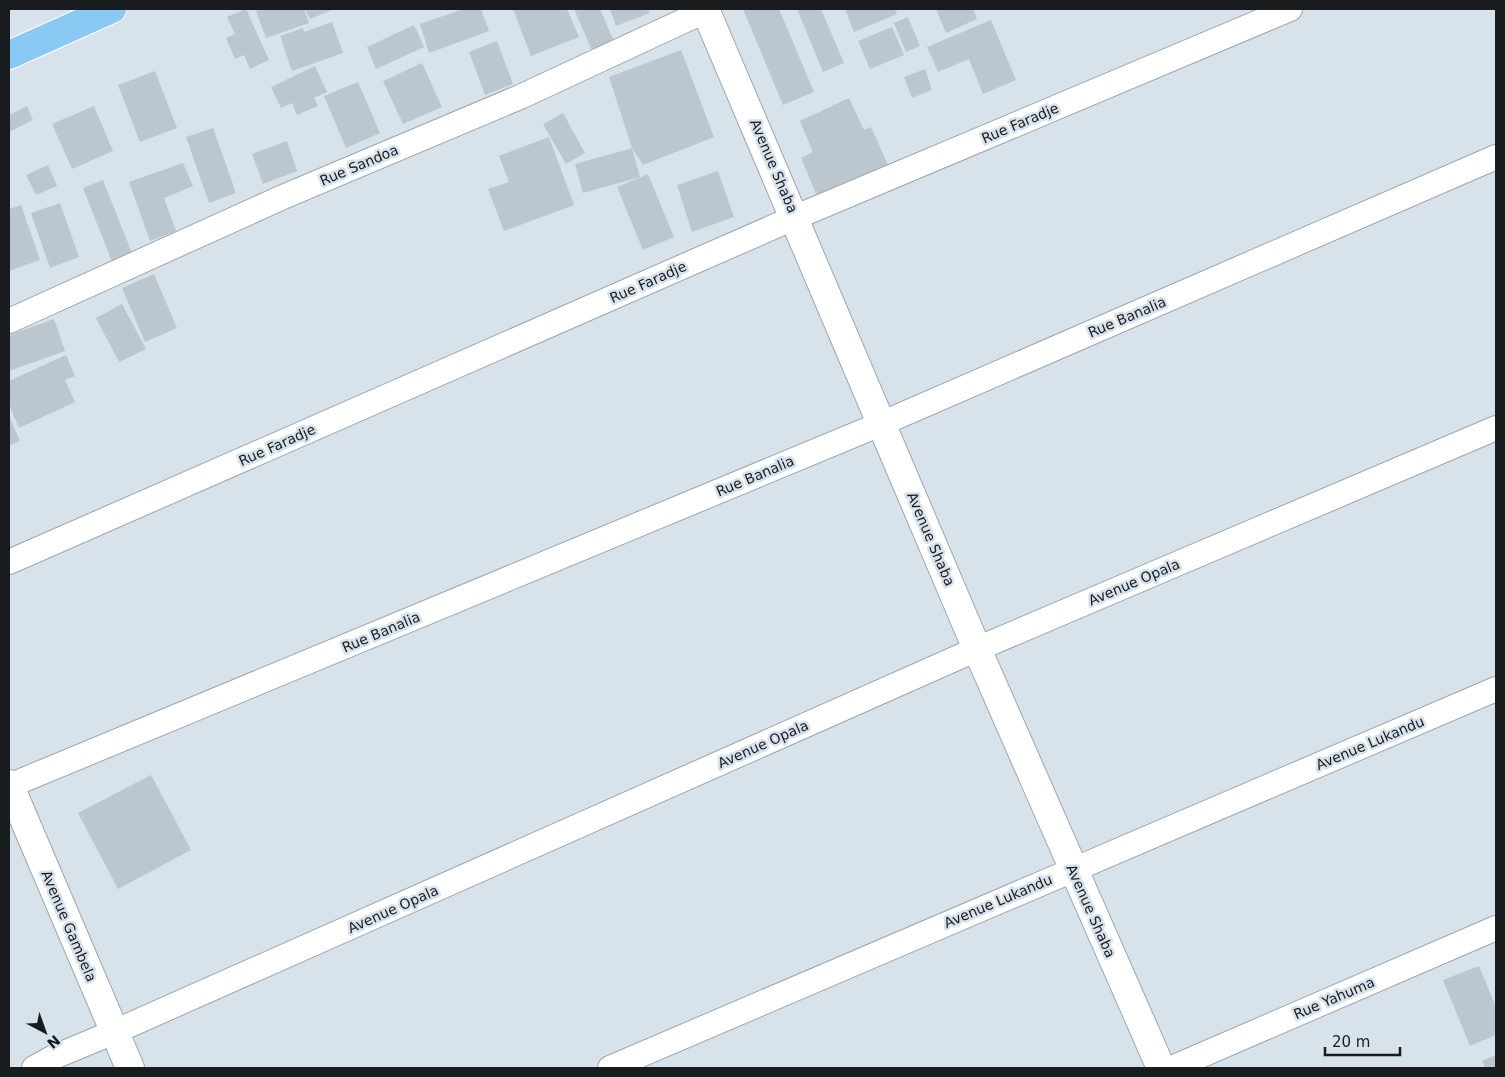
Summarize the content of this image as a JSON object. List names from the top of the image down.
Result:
{
  "streets": {
    "street": [
      "Rue Faradje",
      "Rue Sandoa",
      "Avenue Shaba",
      "Rue Banalia",
      "Avenue Opala",
      "Avenue Lukandu",
      "Avenue Gambela",
      "Rue Yahuma"
    ]
  },
  "crossings": [
    ["Rue Faradje", "Avenue Shaba"],
    ["Rue Sandoa", "Avenue Shaba"],
    ["Avenue Shaba", "Rue Banalia"],
    ["Avenue Shaba", "Avenue Opala"],
    ["Avenue Shaba", "Avenue Lukandu"],
    ["Rue Banalia", "Avenue Gambela"],
    ["Avenue Opala", "Avenue Gambela"]
  ],
  "scale_bar": "20 m",
  "north": "bottom right"
}
